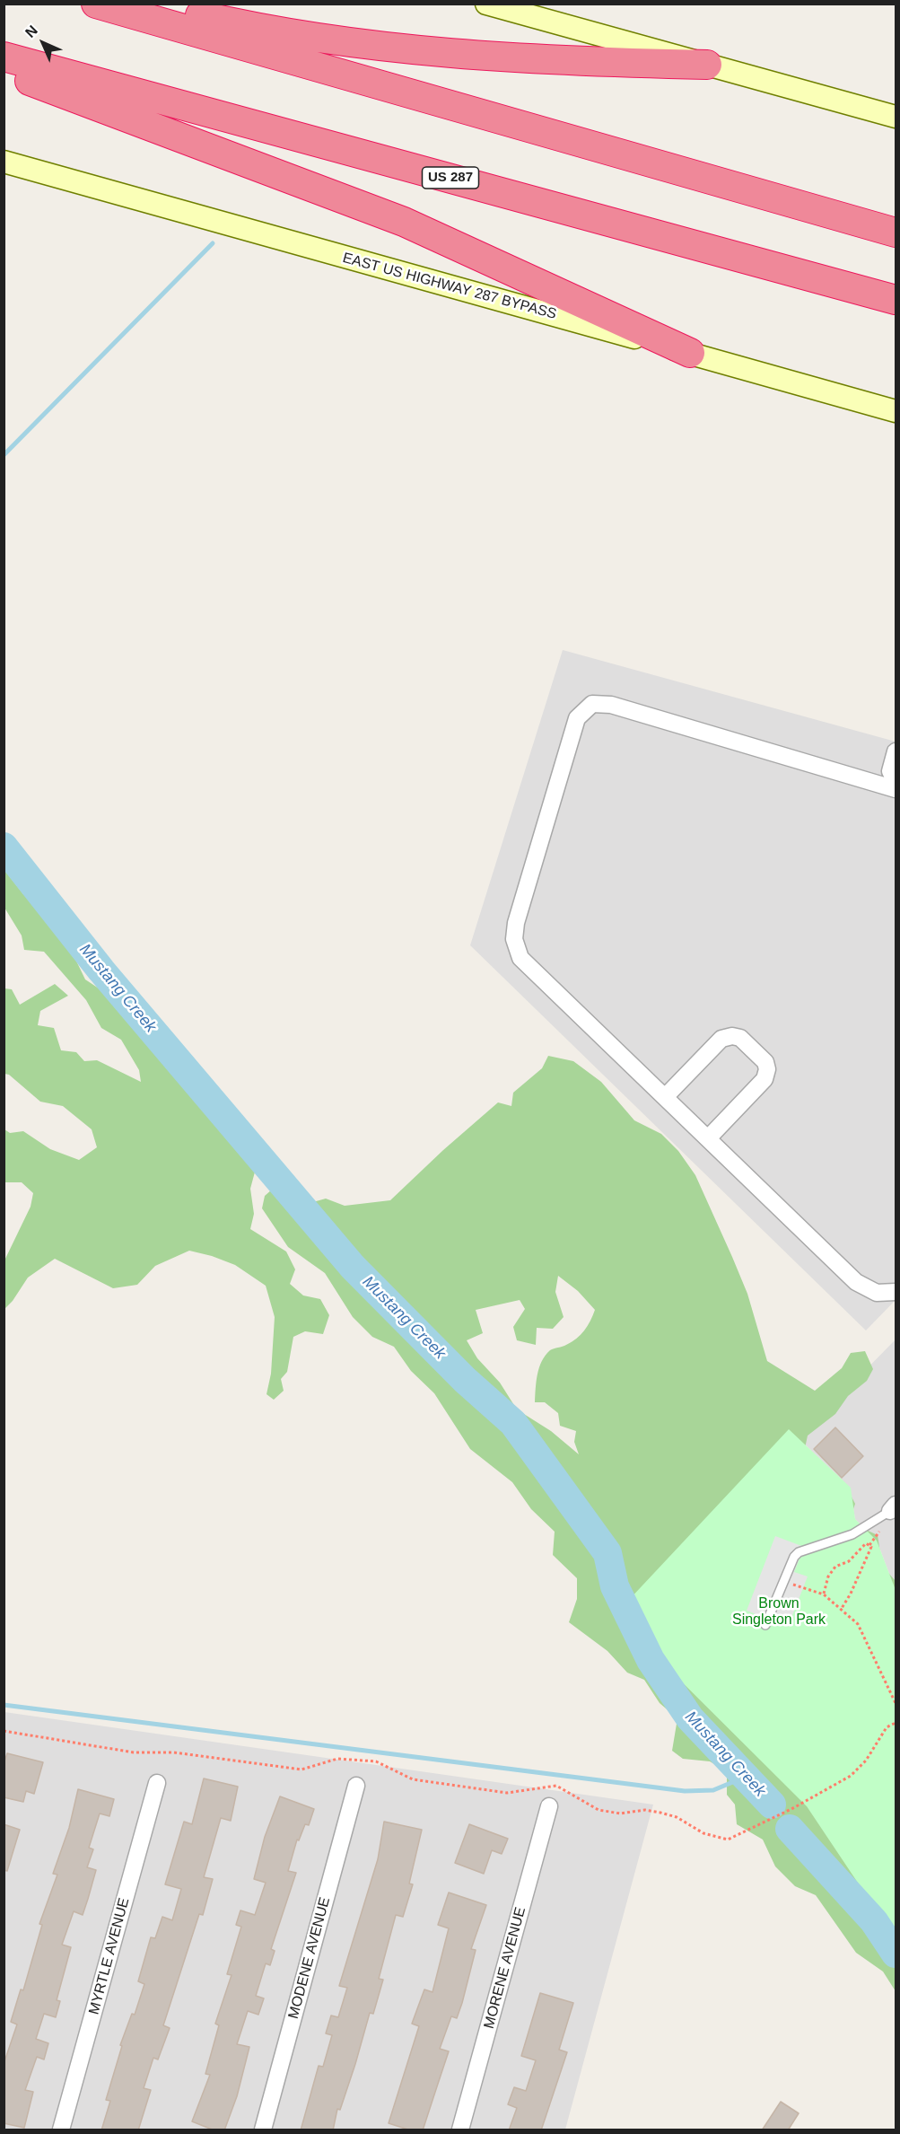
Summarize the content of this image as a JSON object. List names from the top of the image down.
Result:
{
  "streets": {
    "highway": ["US 287"],
    "main road": ["EAST US HIGHWAY 287 BYPASS"],
    "street": ["MYRTLE AVENUE", "MODENE AVENUE", "MORENE AVENUE"]
  },
  "water": ["Mustang Creek"],
  "parks": ["Brown Singleton Park"],
  "north": "top left"
}
